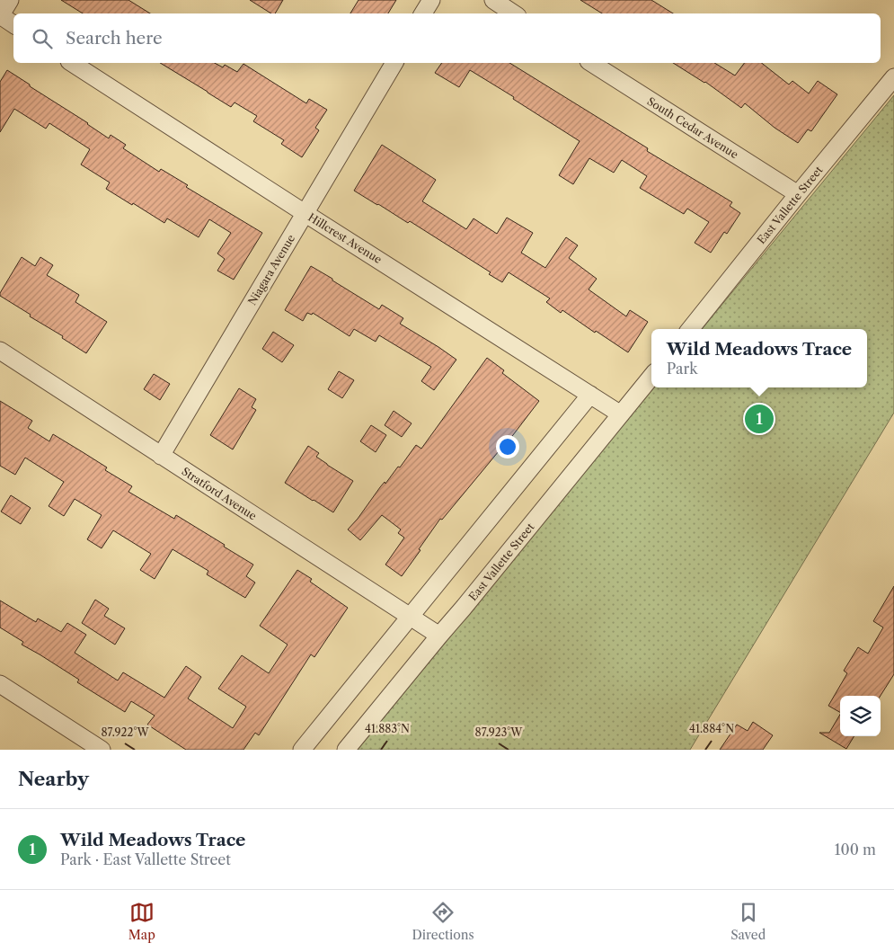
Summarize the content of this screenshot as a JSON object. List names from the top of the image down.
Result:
{
  "streets": {
    "street": [
      "South Cedar Avenue",
      "East Vallette Street",
      "Hillcrest Avenue",
      "Niagara Avenue",
      "Stratford Avenue"
    ]
  },
  "crossings": [
    ["South Cedar Avenue", "East Vallette Street"],
    ["East Vallette Street", "Hillcrest Avenue"],
    ["East Vallette Street", "Stratford Avenue"],
    ["Hillcrest Avenue", "Niagara Avenue"],
    ["Niagara Avenue", "Stratford Avenue"]
  ],
  "page": {
    "search": "Search here",
    "popup": ["Wild Meadows Trace", "Park"],
    "pins": "1",
    "heading": "Nearby",
    "list": [
      {
        "mark": "1",
        "name": "Wild Meadows Trace",
        "note": "Park · East Vallette Street",
        "value": "100 m"
      }
    ],
    "nav": ["Map", "Directions", "Saved"]
  },
  "coordinates": [
    "41.883°N",
    "41.884°N",
    "87.922°W",
    "87.923°W"
  ]
}
